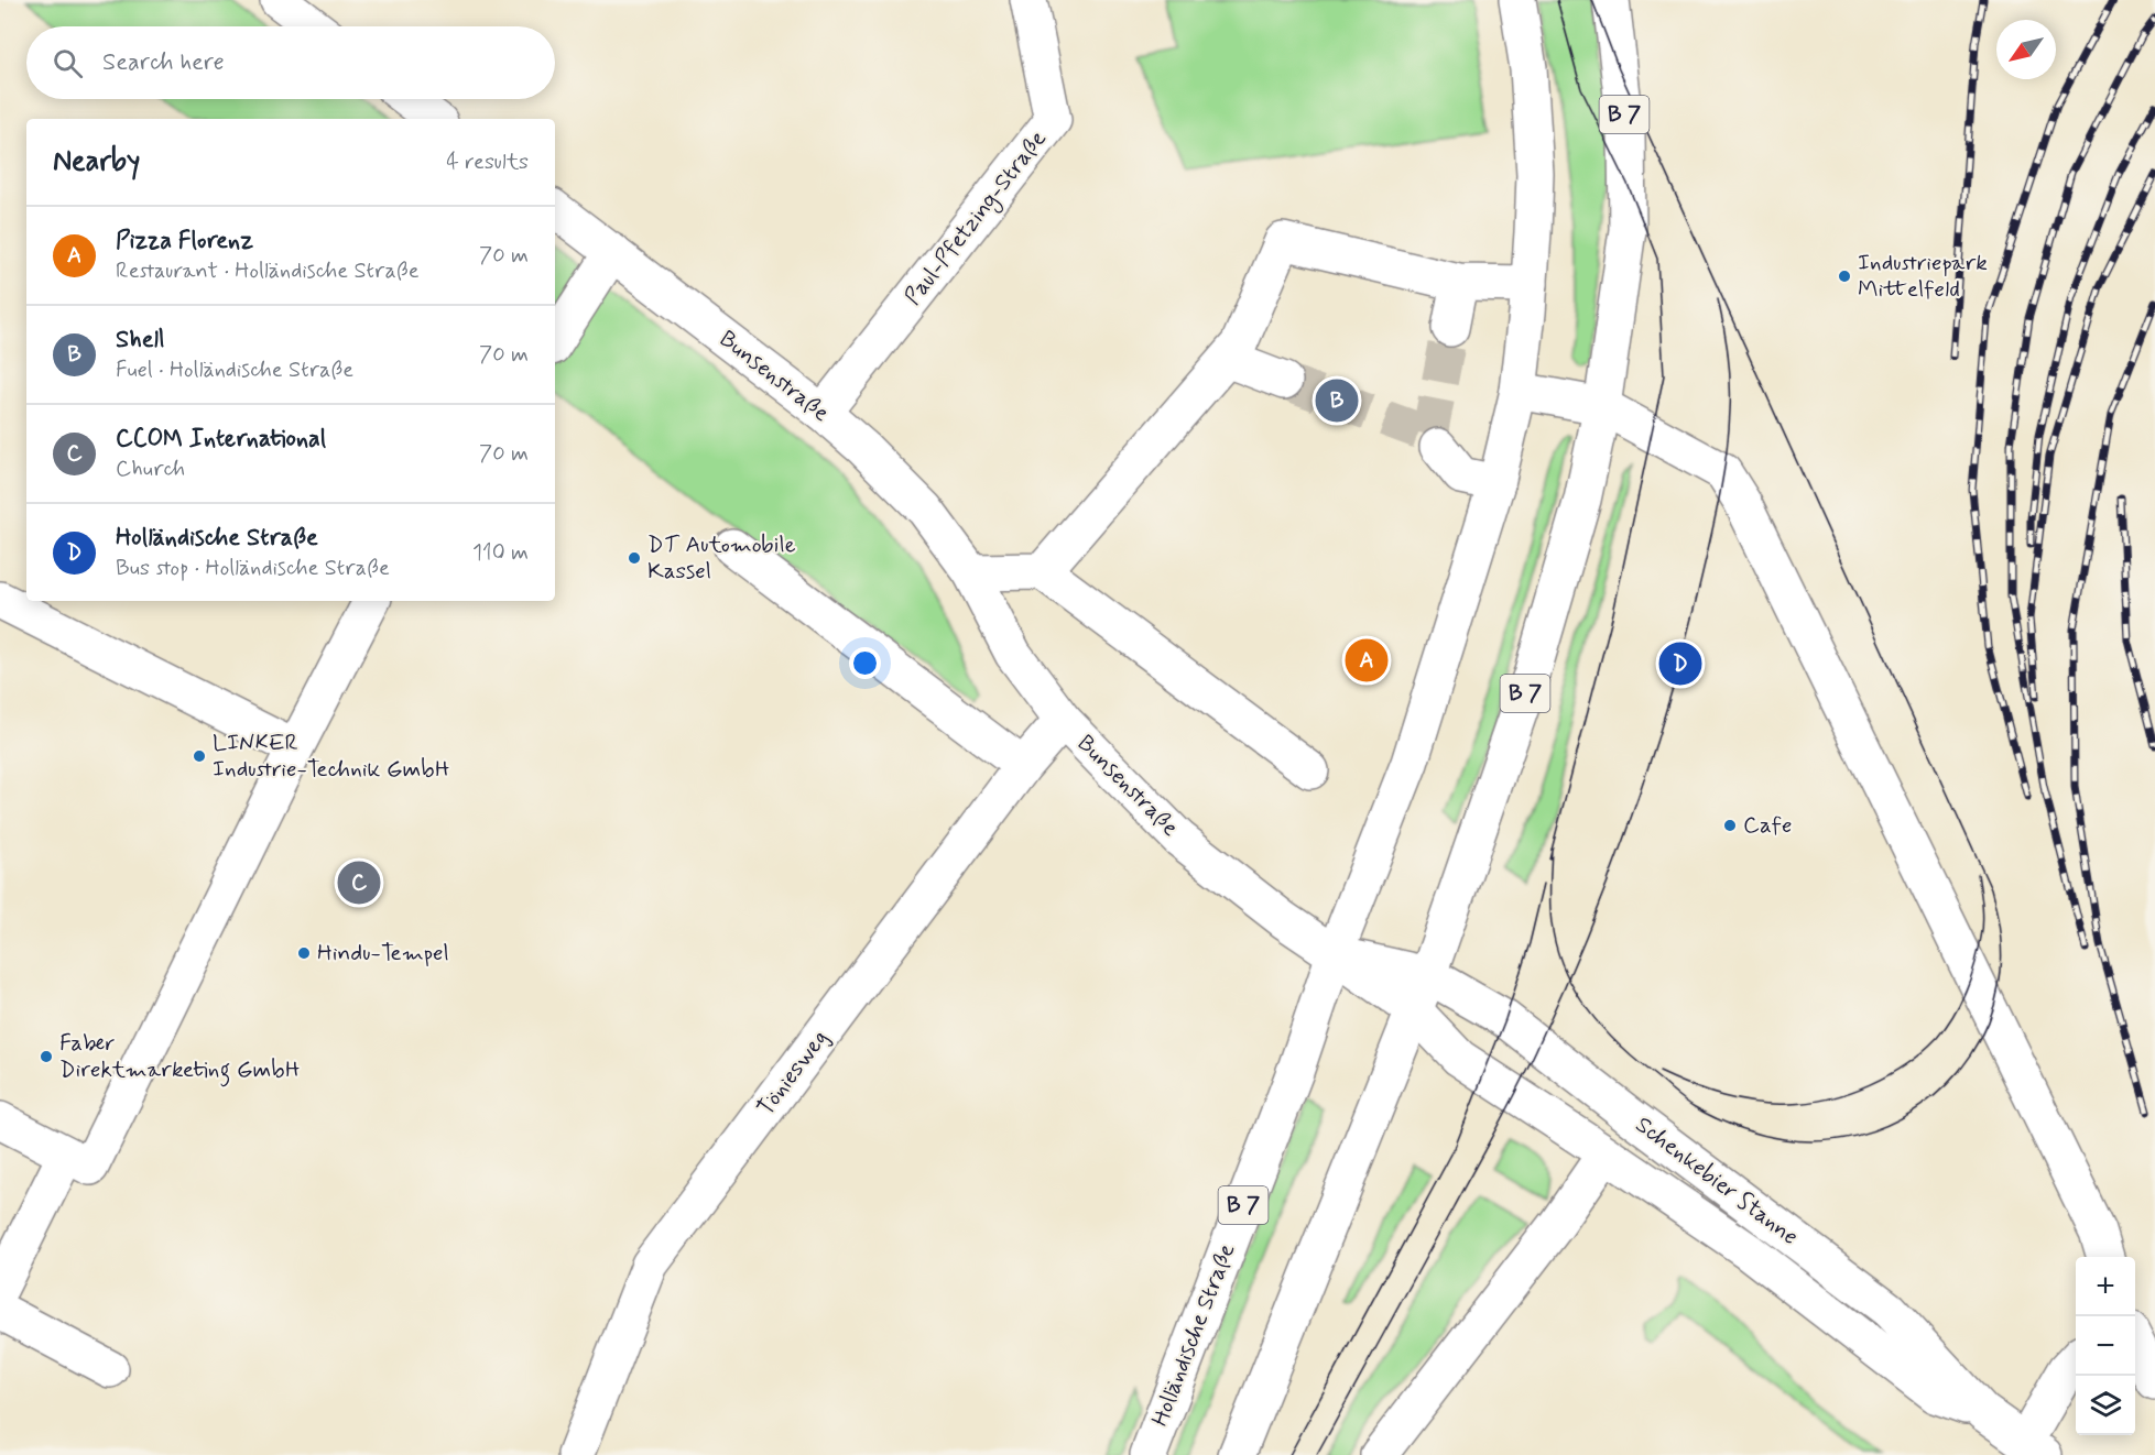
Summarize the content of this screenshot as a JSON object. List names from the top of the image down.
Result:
{
  "streets": {
    "main road": [
      "B 7",
      "Paul-Pfetzing-Straße",
      "Bunsenstraße",
      "Töniesweg",
      "Schenkebier Stanne",
      "Holländische Straße"
    ]
  },
  "crossings": [
    ["B 7", "Schenkebier Stanne"],
    ["Paul-Pfetzing-Straße", "Bunsenstraße"],
    ["Bunsenstraße", "Töniesweg"],
    ["Bunsenstraße", "Holländische Straße"]
  ],
  "places": [
    "Industriepark Mittelfeld",
    "DT Automobile Kassel",
    "LINKER Industrie-Technik GmbH",
    "Cafe",
    "Hindu-Tempel",
    "Faber Direktmarketing GmbH"
  ],
  "north": "bottom left",
  "page": {
    "search": "Search here",
    "heading": ["Nearby", "4 results"],
    "list": [
      {
        "mark": "A",
        "name": "Pizza Florenz",
        "note": "Restaurant · Holländische Straße",
        "value": "70 m"
      },
      {
        "mark": "B",
        "name": "Shell",
        "note": "Fuel · Holländische Straße",
        "value": "70 m"
      },
      {
        "mark": "C",
        "name": "CCOM International",
        "note": "Church",
        "value": "70 m"
      },
      {
        "mark": "D",
        "name": "Holländische Straße",
        "note": "Bus stop · Holländische Straße",
        "value": "110 m"
      }
    ],
    "pins": [
      "B",
      "A",
      "D",
      "C"
    ],
    "map_buttons": ["+", "−"]
  }
}
